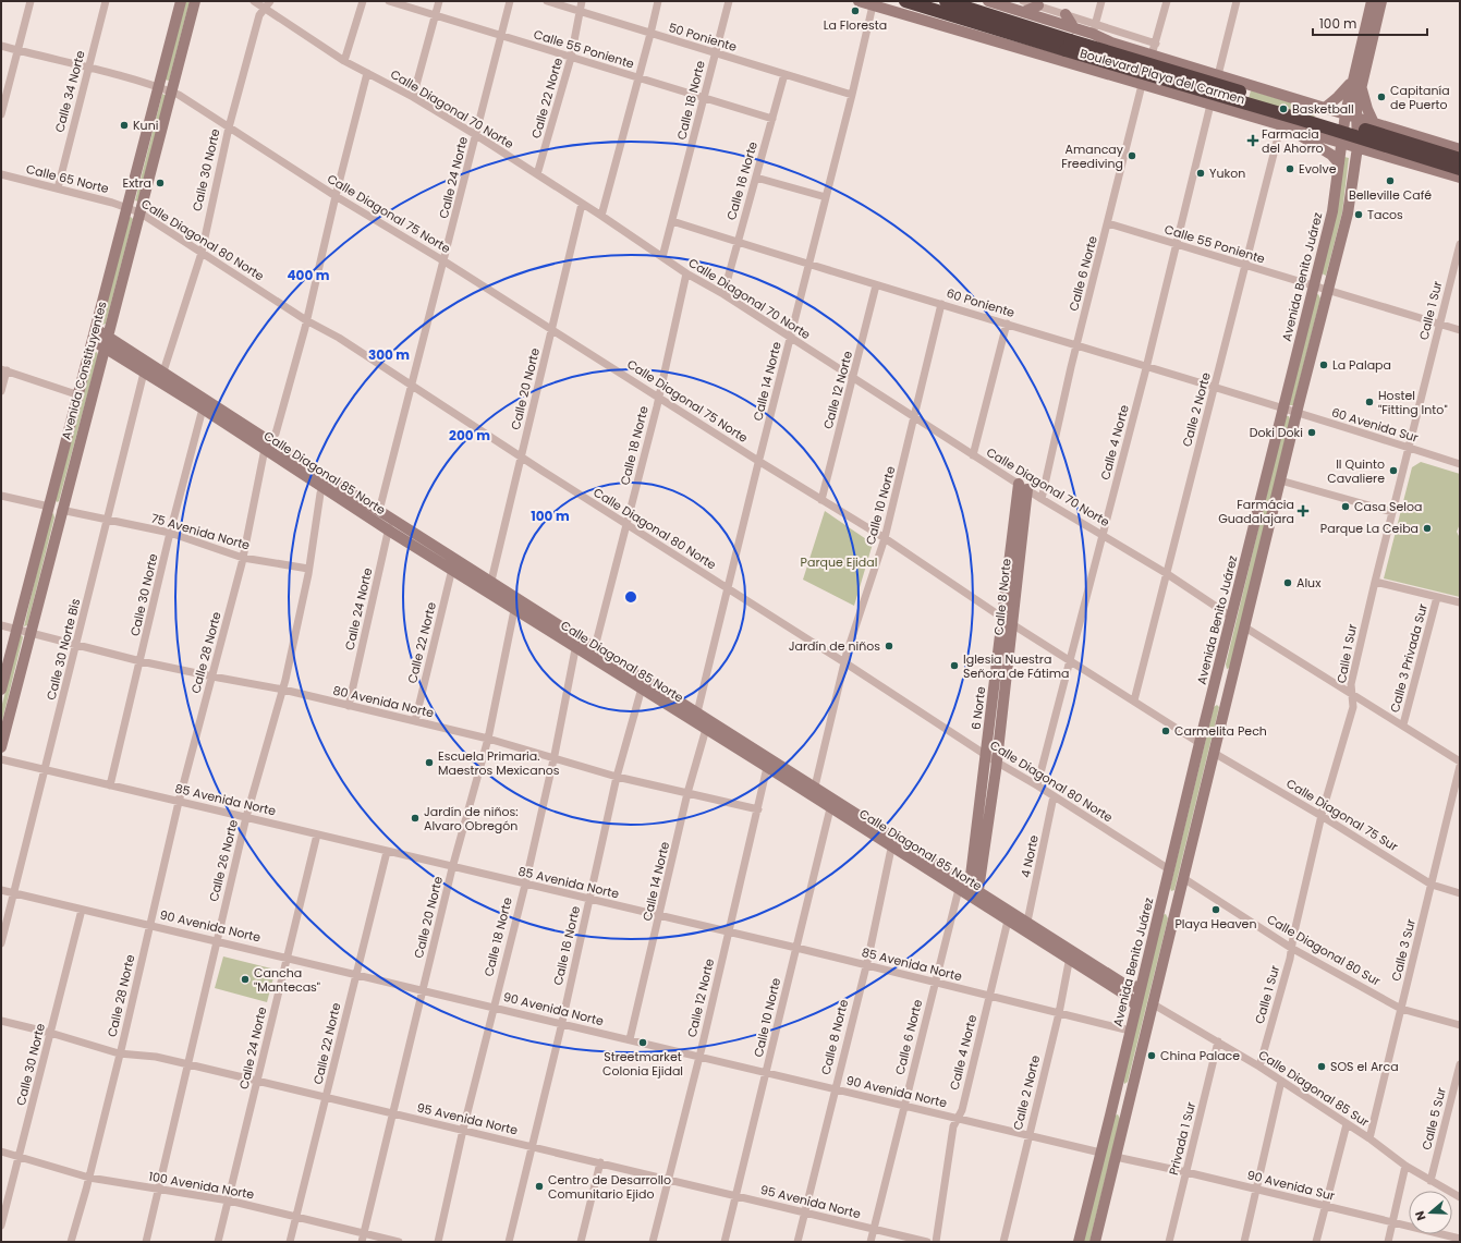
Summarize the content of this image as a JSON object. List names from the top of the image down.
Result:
{
  "streets": {
    "main road": [
      "Boulevard Playa del Carmen",
      "Avenida Benito Juárez",
      "Avenida Constituyentes",
      "Calle Diagonal 85 Norte",
      "Calle 8 Norte",
      "6 Norte"
    ],
    "street": [
      "50 Poniente",
      "Calle 55 Poniente",
      "Calle 34 Norte",
      "Calle 22 Norte",
      "Calle 18 Norte",
      "Calle Diagonal 70 Norte",
      "Calle 30 Norte",
      "Calle 24 Norte",
      "Calle 65 Norte",
      "Calle 16 Norte",
      "Calle Diagonal 75 Norte",
      "Calle Diagonal 80 Norte",
      "Calle 6 Norte",
      "60 Poniente",
      "Calle 1 Sur",
      "Calle 14 Norte",
      "Calle 20 Norte",
      "Calle 12 Norte",
      "Calle 2 Norte",
      "60 Avenida Sur",
      "Calle 4 Norte",
      "Calle 10 Norte",
      "75 Avenida Norte",
      "Calle 30 Norte Bis",
      "Calle 28 Norte",
      "Calle 3 Privada Sur",
      "80 Avenida Norte",
      "85 Avenida Norte",
      "Calle Diagonal 75 Sur",
      "4 Norte",
      "Calle 26 Norte",
      "90 Avenida Norte",
      "Calle Diagonal 80 Sur",
      "Calle 3 Sur",
      "Calle Diagonal 85 Sur",
      "95 Avenida Norte",
      "Calle 5 Sur",
      "Privada 1 Sur",
      "100 Avenida Norte",
      "90 Avenida Sur"
    ]
  },
  "crossings": [
    ["50 Poniente", "Calle 22 Norte"],
    ["50 Poniente", "Calle 18 Norte"],
    ["50 Poniente", "Calle 16 Norte"],
    ["50 Poniente", "Calle 14 Norte"],
    ["Calle 55 Poniente", "Calle 22 Norte"],
    ["Calle 55 Poniente", "Calle 18 Norte"],
    ["Calle 55 Poniente", "Calle 24 Norte"],
    ["Calle 55 Poniente", "Calle 16 Norte"],
    ["Calle 55 Poniente", "Calle 6 Norte"],
    ["Calle 55 Poniente", "Avenida Benito Juárez"],
    ["Calle 55 Poniente", "Calle 1 Sur"],
    ["Calle 55 Poniente", "Calle 2 Norte"],
    ["Calle 55 Poniente", "Calle 4 Norte"],
    ["Boulevard Playa del Carmen", "Calle 6 Norte"],
    ["Boulevard Playa del Carmen", "Avenida Benito Juárez"],
    ["Boulevard Playa del Carmen", "Calle 14 Norte"],
    ["Boulevard Playa del Carmen", "Calle 2 Norte"],
    ["Boulevard Playa del Carmen", "Calle 4 Norte"],
    ["Calle 34 Norte", "Calle 65 Norte"],
    ["Calle 34 Norte", "Calle Diagonal 75 Norte"],
    ["Calle 22 Norte", "Calle Diagonal 70 Norte"],
    ["Calle 22 Norte", "Calle Diagonal 85 Norte"],
    ["Calle 22 Norte", "80 Avenida Norte"],
    ["Calle 22 Norte", "85 Avenida Norte"],
    ["Calle 22 Norte", "90 Avenida Norte"],
    ["Calle 22 Norte", "95 Avenida Norte"],
    ["Calle 22 Norte", "100 Avenida Norte"],
    ["Calle 18 Norte", "Calle Diagonal 70 Norte"],
    ["Calle 18 Norte", "Calle Diagonal 75 Norte"],
    ["Calle 18 Norte", "Calle Diagonal 80 Norte"],
    ["Calle 18 Norte", "60 Poniente"],
    ["Calle 18 Norte", "Calle Diagonal 85 Norte"],
    ["Calle 18 Norte", "80 Avenida Norte"],
    ["Calle 18 Norte", "85 Avenida Norte"],
    ["Calle 18 Norte", "90 Avenida Norte"],
    ["Calle 18 Norte", "95 Avenida Norte"],
    ["Calle Diagonal 70 Norte", "Calle 30 Norte"],
    ["Calle Diagonal 70 Norte", "Calle 24 Norte"],
    ["Calle Diagonal 70 Norte", "Calle 16 Norte"],
    ["Calle Diagonal 70 Norte", "Calle 6 Norte"],
    ["Calle Diagonal 70 Norte", "Avenida Benito Juárez"],
    ["Calle Diagonal 70 Norte", "Calle 14 Norte"],
    ["Calle Diagonal 70 Norte", "Calle 20 Norte"],
    ["Calle Diagonal 70 Norte", "Calle 12 Norte"],
    ["Calle Diagonal 70 Norte", "Calle 2 Norte"],
    ["Calle Diagonal 70 Norte", "Calle 4 Norte"],
    ["Calle Diagonal 70 Norte", "Calle 10 Norte"],
    ["Calle Diagonal 70 Norte", "Calle 8 Norte"],
    ["Calle Diagonal 70 Norte", "Calle 28 Norte"],
    ["Calle Diagonal 70 Norte", "6 Norte"],
    ["Calle 30 Norte", "Calle Diagonal 75 Norte"],
    ["Calle 30 Norte", "Calle Diagonal 80 Norte"],
    ["Calle 30 Norte", "Calle Diagonal 85 Norte"],
    ["Calle 30 Norte", "75 Avenida Norte"],
    ["Calle 30 Norte", "80 Avenida Norte"],
    ["Calle 30 Norte", "85 Avenida Norte"],
    ["Calle 30 Norte", "90 Avenida Norte"],
    ["Calle 30 Norte", "95 Avenida Norte"],
    ["Calle 30 Norte", "100 Avenida Norte"],
    ["Calle 24 Norte", "Calle Diagonal 75 Norte"],
    ["Calle 24 Norte", "Calle Diagonal 80 Norte"],
    ["Calle 24 Norte", "Calle Diagonal 85 Norte"],
    ["Calle 24 Norte", "80 Avenida Norte"],
    ["Calle 24 Norte", "85 Avenida Norte"],
    ["Calle 24 Norte", "90 Avenida Norte"],
    ["Calle 24 Norte", "95 Avenida Norte"],
    ["Calle 24 Norte", "100 Avenida Norte"],
    ["Calle 65 Norte", "Calle Diagonal 80 Norte"],
    ["Calle 65 Norte", "Avenida Constituyentes"],
    ["Calle 16 Norte", "60 Poniente"],
    ["Calle 16 Norte", "Calle Diagonal 85 Norte"],
    ["Calle 16 Norte", "80 Avenida Norte"],
    ["Calle 16 Norte", "85 Avenida Norte"],
    ["Calle 16 Norte", "90 Avenida Norte"],
    ["Calle 16 Norte", "95 Avenida Norte"],
    ["Calle Diagonal 75 Norte", "Avenida Benito Juárez"],
    ["Calle Diagonal 75 Norte", "Avenida Constituyentes"],
    ["Calle Diagonal 75 Norte", "Calle 14 Norte"],
    ["Calle Diagonal 75 Norte", "Calle 20 Norte"],
    ["Calle Diagonal 75 Norte", "Calle 12 Norte"],
    ["Calle Diagonal 75 Norte", "Calle 2 Norte"],
    ["Calle Diagonal 75 Norte", "Calle 4 Norte"],
    ["Calle Diagonal 75 Norte", "Calle 10 Norte"],
    ["Calle Diagonal 75 Norte", "Calle 8 Norte"],
    ["Calle Diagonal 75 Norte", "Calle 28 Norte"],
    ["Calle Diagonal 75 Norte", "6 Norte"],
    ["Calle Diagonal 80 Norte", "Avenida Benito Juárez"],
    ["Calle Diagonal 80 Norte", "Avenida Constituyentes"],
    ["Calle Diagonal 80 Norte", "Calle 14 Norte"],
    ["Calle Diagonal 80 Norte", "Calle 20 Norte"],
    ["Calle Diagonal 80 Norte", "Calle 4 Norte"],
    ["Calle Diagonal 80 Norte", "Calle 10 Norte"],
    ["Calle Diagonal 80 Norte", "Calle 8 Norte"],
    ["Calle Diagonal 80 Norte", "Calle 28 Norte"],
    ["Calle Diagonal 80 Norte", "6 Norte"],
    ["Calle Diagonal 80 Norte", "4 Norte"],
    ["Calle 6 Norte", "60 Poniente"],
    ["Calle 6 Norte", "Calle Diagonal 85 Norte"],
    ["Calle 6 Norte", "85 Avenida Norte"],
    ["Calle 6 Norte", "90 Avenida Norte"],
    ["Calle 6 Norte", "95 Avenida Norte"],
    ["Avenida Benito Juárez", "60 Poniente"],
    ["Avenida Benito Juárez", "60 Avenida Sur"],
    ["Avenida Benito Juárez", "Calle Diagonal 85 Norte"],
    ["Avenida Benito Juárez", "85 Avenida Norte"],
    ["Avenida Benito Juárez", "Calle Diagonal 75 Sur"],
    ["Avenida Benito Juárez", "90 Avenida Norte"],
    ["Avenida Benito Juárez", "Calle Diagonal 80 Sur"],
    ["Avenida Benito Juárez", "Calle Diagonal 85 Sur"],
    ["Avenida Benito Juárez", "90 Avenida Sur"],
    ["60 Poniente", "Calle 14 Norte"],
    ["60 Poniente", "Calle 12 Norte"],
    ["60 Poniente", "Calle 2 Norte"],
    ["60 Poniente", "60 Avenida Sur"],
    ["60 Poniente", "Calle 4 Norte"],
    ["60 Poniente", "Calle 10 Norte"],
    ["Calle 1 Sur", "60 Avenida Sur"],
    ["Calle 1 Sur", "Calle Diagonal 75 Sur"],
    ["Calle 1 Sur", "Calle Diagonal 80 Sur"],
    ["Calle 1 Sur", "Calle Diagonal 85 Sur"],
    ["Avenida Constituyentes", "Calle Diagonal 85 Norte"],
    ["Avenida Constituyentes", "75 Avenida Norte"],
    ["Avenida Constituyentes", "80 Avenida Norte"],
    ["Calle 14 Norte", "Calle Diagonal 85 Norte"],
    ["Calle 14 Norte", "80 Avenida Norte"],
    ["Calle 14 Norte", "85 Avenida Norte"],
    ["Calle 14 Norte", "90 Avenida Norte"],
    ["Calle 20 Norte", "Calle Diagonal 85 Norte"],
    ["Calle 20 Norte", "80 Avenida Norte"],
    ["Calle 20 Norte", "85 Avenida Norte"],
    ["Calle 20 Norte", "90 Avenida Norte"],
    ["Calle 20 Norte", "95 Avenida Norte"],
    ["Calle 20 Norte", "100 Avenida Norte"],
    ["Calle 12 Norte", "Calle Diagonal 85 Norte"],
    ["Calle 12 Norte", "80 Avenida Norte"],
    ["Calle 12 Norte", "85 Avenida Norte"],
    ["Calle 12 Norte", "90 Avenida Norte"],
    ["Calle 12 Norte", "95 Avenida Norte"],
    ["Calle 2 Norte", "Calle Diagonal 85 Norte"],
    ["Calle 2 Norte", "85 Avenida Norte"],
    ["Calle 2 Norte", "90 Avenida Norte"],
    ["Calle 4 Norte", "Calle Diagonal 85 Norte"],
    ["Calle 4 Norte", "85 Avenida Norte"],
    ["Calle 4 Norte", "90 Avenida Norte"],
    ["Calle Diagonal 85 Norte", "Calle 10 Norte"],
    ["Calle Diagonal 85 Norte", "Calle 8 Norte"],
    ["Calle Diagonal 85 Norte", "Calle 30 Norte Bis"],
    ["Calle Diagonal 85 Norte", "Calle 28 Norte"],
    ["Calle Diagonal 85 Norte", "6 Norte"],
    ["Calle Diagonal 85 Norte", "4 Norte"],
    ["Calle Diagonal 85 Norte", "Calle 26 Norte"],
    ["Calle 10 Norte", "85 Avenida Norte"],
    ["Calle 10 Norte", "90 Avenida Norte"],
    ["Calle 10 Norte", "95 Avenida Norte"],
    ["75 Avenida Norte", "Calle 30 Norte Bis"],
    ["75 Avenida Norte", "Calle 28 Norte"],
    ["75 Avenida Norte", "Calle 26 Norte"],
    ["Calle 8 Norte", "6 Norte"],
    ["Calle 8 Norte", "85 Avenida Norte"],
    ["Calle 8 Norte", "90 Avenida Norte"],
    ["Calle 8 Norte", "95 Avenida Norte"],
    ["Calle 30 Norte Bis", "80 Avenida Norte"],
    ["Calle 30 Norte Bis", "85 Avenida Norte"],
    ["Calle 30 Norte Bis", "90 Avenida Norte"],
    ["Calle 28 Norte", "80 Avenida Norte"],
    ["Calle 28 Norte", "85 Avenida Norte"],
    ["Calle 28 Norte", "90 Avenida Norte"],
    ["Calle 28 Norte", "95 Avenida Norte"],
    ["Calle 28 Norte", "100 Avenida Norte"],
    ["80 Avenida Norte", "Calle 26 Norte"],
    ["85 Avenida Norte", "Calle 26 Norte"],
    ["Calle Diagonal 75 Sur", "Calle 3 Sur"],
    ["Calle 26 Norte", "90 Avenida Norte"],
    ["Calle 26 Norte", "95 Avenida Norte"],
    ["Calle 26 Norte", "100 Avenida Norte"],
    ["Calle Diagonal 80 Sur", "Calle 3 Sur"],
    ["Calle 3 Sur", "Calle Diagonal 85 Sur"],
    ["Calle Diagonal 85 Sur", "Calle 5 Sur"],
    ["Calle Diagonal 85 Sur", "Privada 1 Sur"],
    ["Privada 1 Sur", "90 Avenida Sur"]
  ],
  "parks": ["Parque Ejidal"],
  "places": {
    "other": [
      "La Floresta",
      "Capitanía de Puerto",
      "Basketball",
      "Kuni",
      "Amancay Freediving",
      "Evolve",
      "Yukon",
      "Belleville Café",
      "Extra",
      "Tacos",
      "La Palapa",
      "Hostel \"Fitting Into\"",
      "Doki Doki",
      "Il Quinto Cavaliere",
      "Casa Seloa",
      "Parque La Ceiba",
      "Alux",
      "Jardín de niños",
      "Iglesia Nuestra Señora de Fátima",
      "Carmelita Pech",
      "Escuela Primaria. Maestros Mexicanos",
      "Jardín de niños: Alvaro Obregón",
      "Playa Heaven",
      "Cancha \"Mantecas\"",
      "Streetmarket Colonia Ejidal",
      "China Palace",
      "SOS el Arca",
      "Centro de Desarrollo Comunitario Ejido"
    ],
    "health": ["Farmacia del Ahorro", "Farmácia Guadalajara"]
  },
  "scale_bar": "100 m",
  "north": "left",
  "rings": [
    "400 m",
    "300 m",
    "200 m",
    "100 m"
  ]
}
